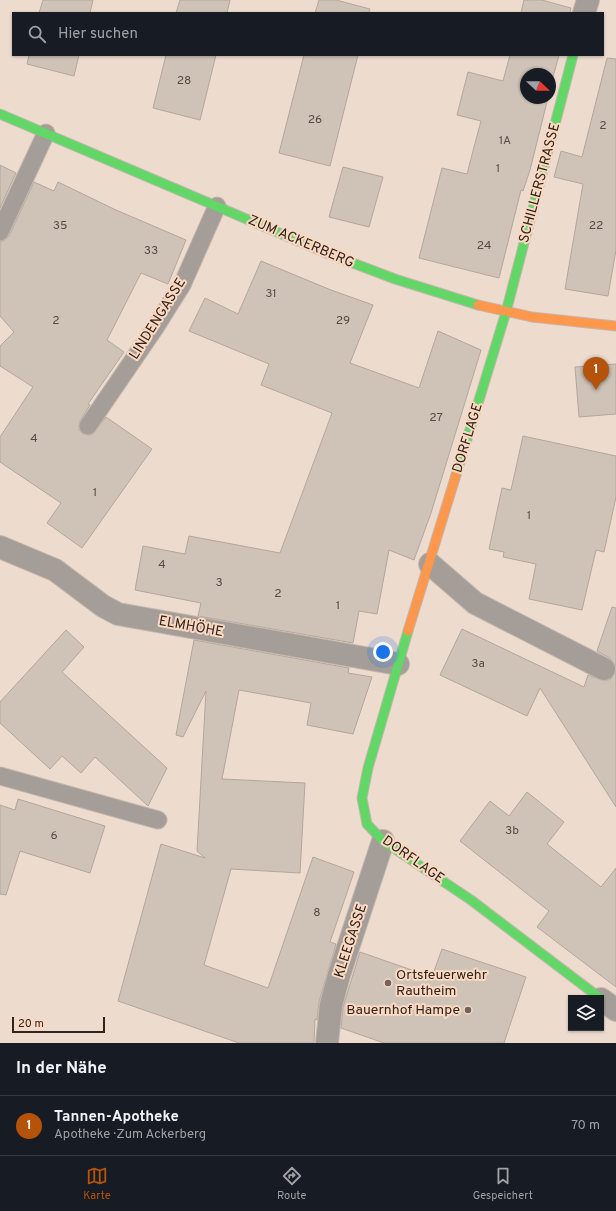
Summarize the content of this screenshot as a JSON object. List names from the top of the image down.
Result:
{
  "streets": {
    "street": [
      "SCHILLERSTRASSE",
      "ZUM ACKERBERG",
      "DORFLAGE",
      "ELMHÖHE",
      "KLEEGASSE"
    ],
    "lane": ["LINDENGASSE"]
  },
  "crossings": [
    ["SCHILLERSTRASSE", "ZUM ACKERBERG"],
    ["SCHILLERSTRASSE", "DORFLAGE"],
    ["ZUM ACKERBERG", "LINDENGASSE"],
    ["ZUM ACKERBERG", "DORFLAGE"],
    ["DORFLAGE", "ELMHÖHE"],
    ["DORFLAGE", "KLEEGASSE"]
  ],
  "places": ["Ortsfeuerwehr Rautheim", "Bauernhof Hampe"],
  "house_numbers": [
    "28",
    "26",
    "2",
    "1A",
    "1",
    "35",
    "22",
    "24",
    "33",
    "31",
    "2",
    "29",
    "27",
    "4",
    "1",
    "1",
    "4",
    "3",
    "2",
    "1",
    "3a",
    "3b",
    "6",
    "8"
  ],
  "scale_bar": "20 m",
  "north": "right",
  "page": {
    "search": "Hier suchen",
    "pins": "1",
    "scale": "20 m",
    "heading": "In der Nähe",
    "list": [
      {
        "mark": "1",
        "name": "Tannen-Apotheke",
        "note": "Apotheke · Zum Ackerberg",
        "value": "70 m"
      }
    ],
    "nav": ["Karte", "Route", "Gespeichert"]
  }
}
